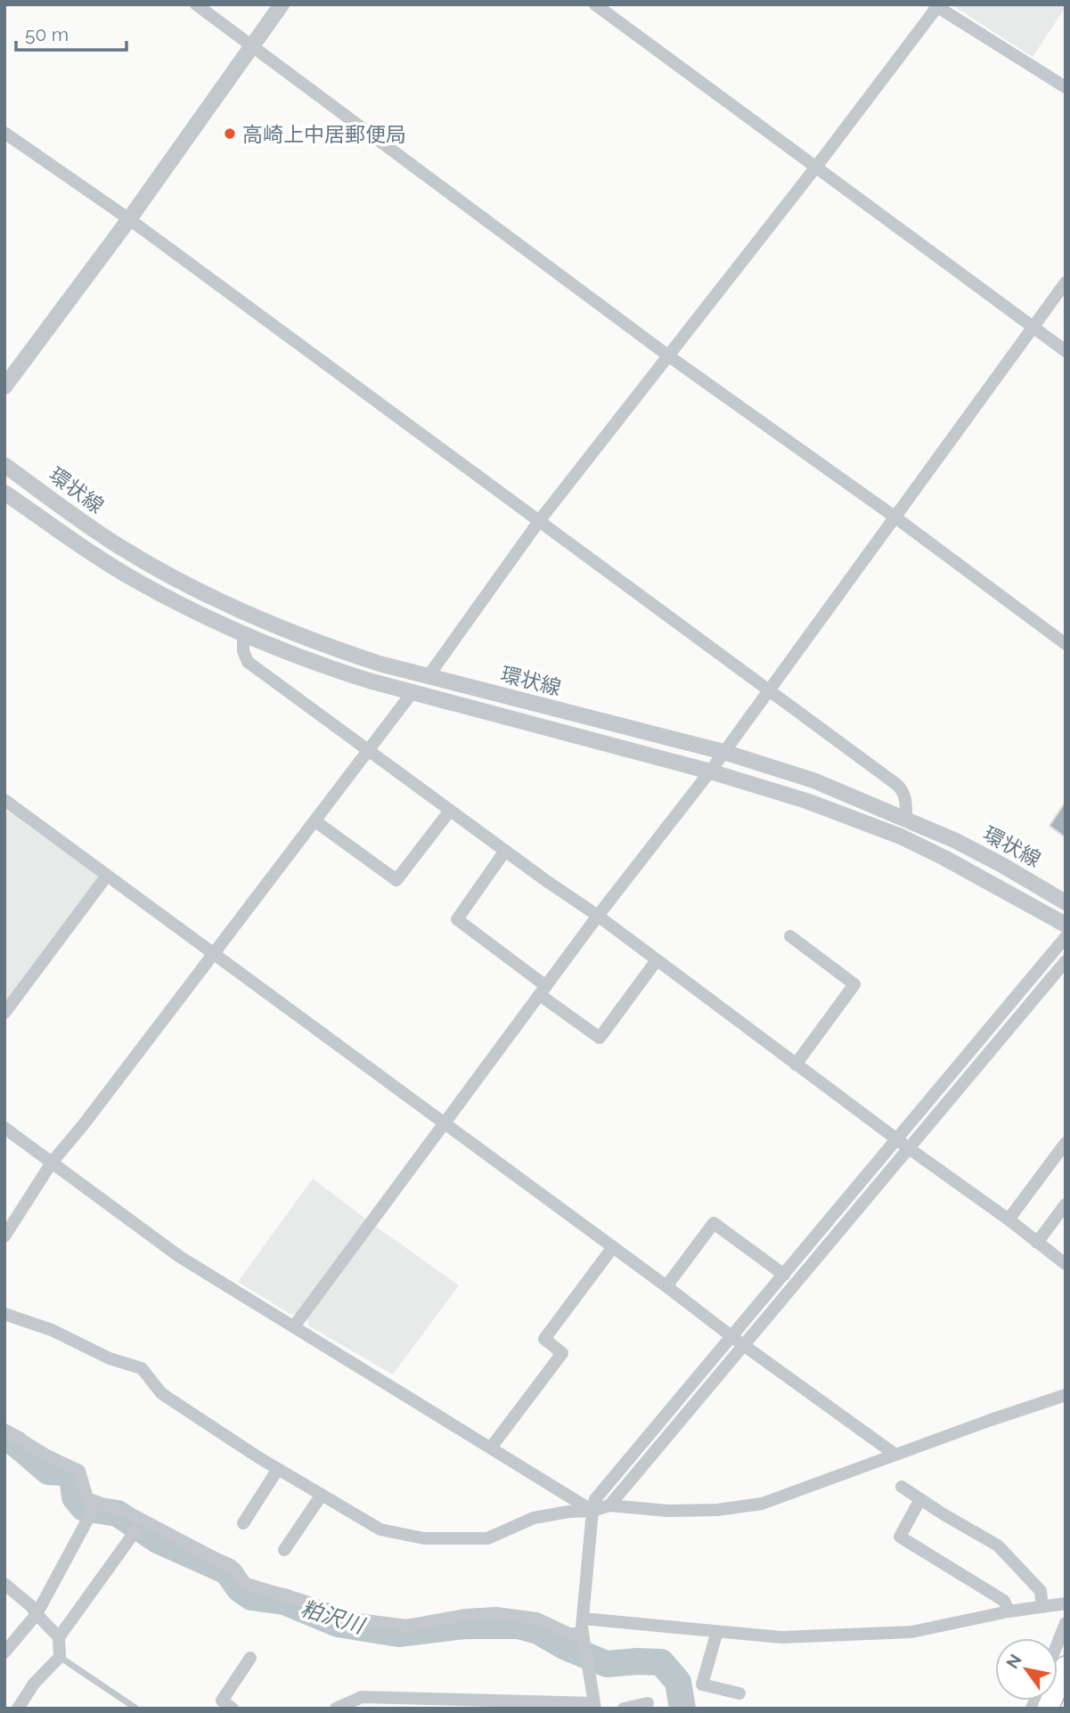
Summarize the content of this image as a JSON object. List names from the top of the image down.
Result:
{
  "streets": {
    "street": ["環状線"]
  },
  "water": ["粕沢川"],
  "places": ["高崎上中居郵便局"],
  "scale_bar": "50 m",
  "north": "top left"
}
